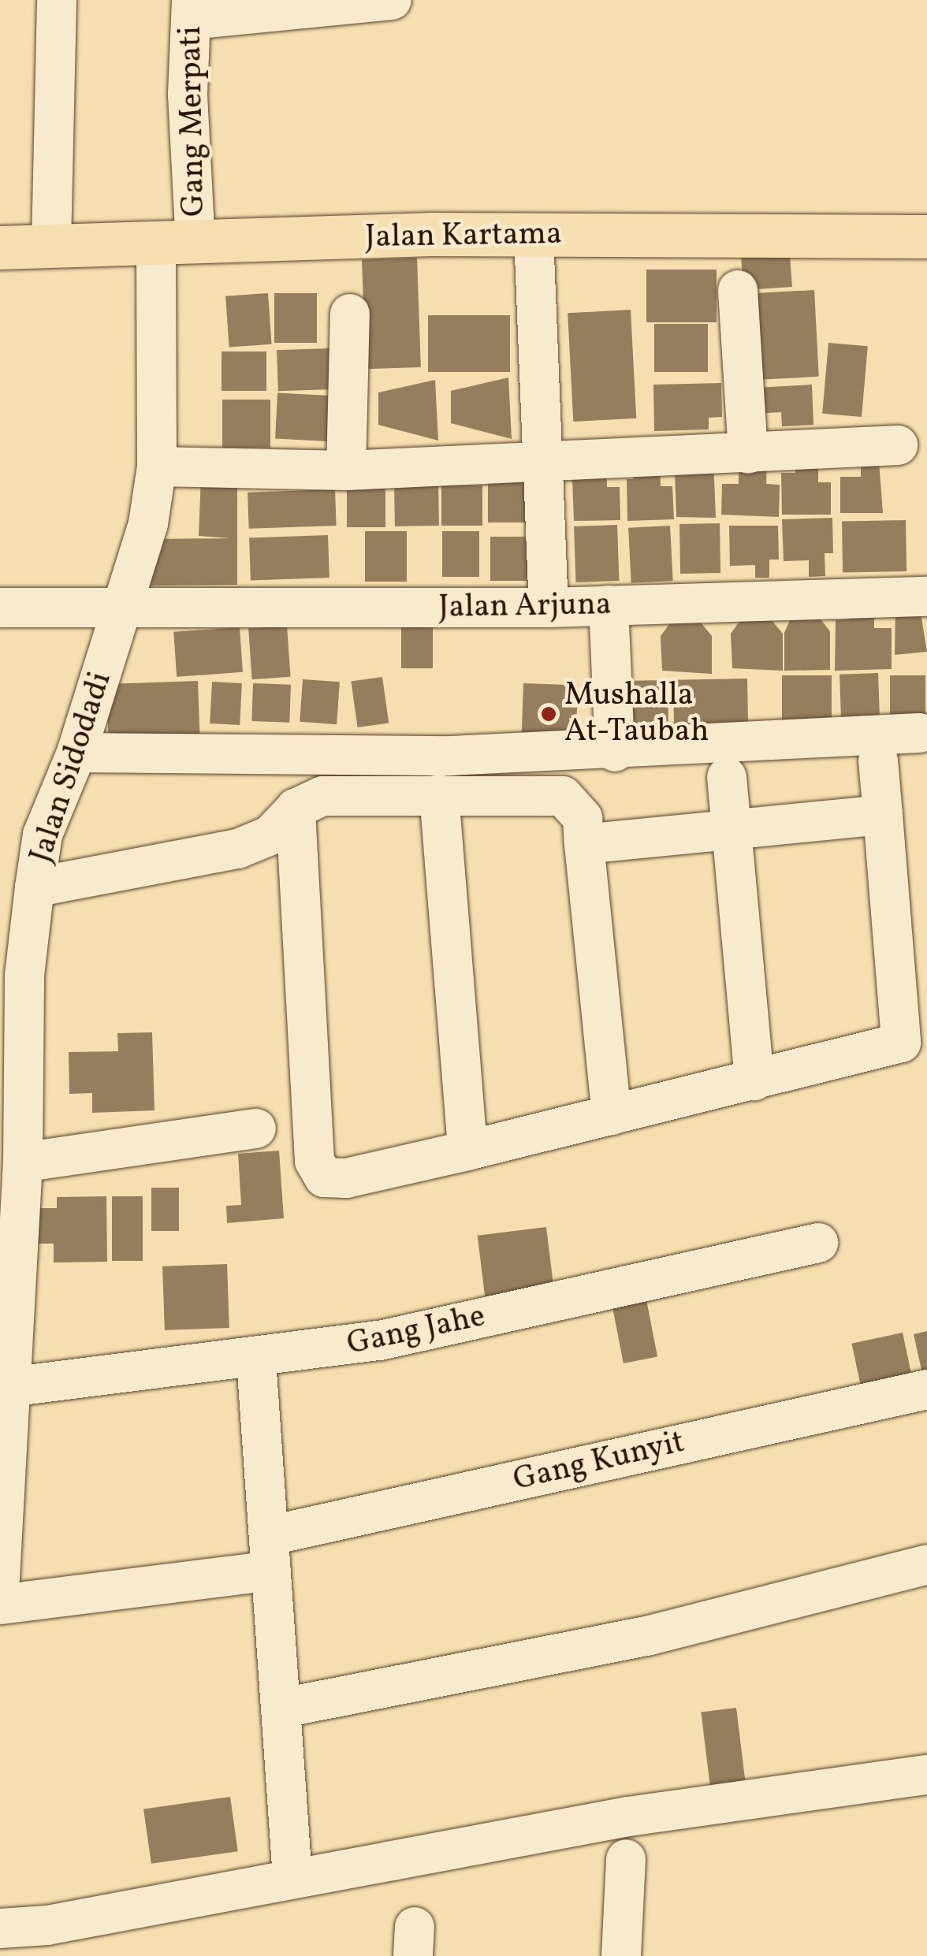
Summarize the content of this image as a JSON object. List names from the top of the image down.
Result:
{
  "streets": {
    "main road": ["Jalan Kartama"],
    "street": [
      "Gang Merpati",
      "Jalan Arjuna",
      "Jalan Sidodadi",
      "Gang Jahe",
      "Gang Kunyit"
    ]
  },
  "crossings": [
    ["Gang Merpati", "Jalan Kartama"],
    ["Gang Merpati", "Jalan Sidodadi"],
    ["Jalan Kartama", "Jalan Sidodadi"],
    ["Jalan Arjuna", "Jalan Sidodadi"],
    ["Jalan Sidodadi", "Gang Jahe"]
  ],
  "places": ["Mushalla At-Taubah"]
}
